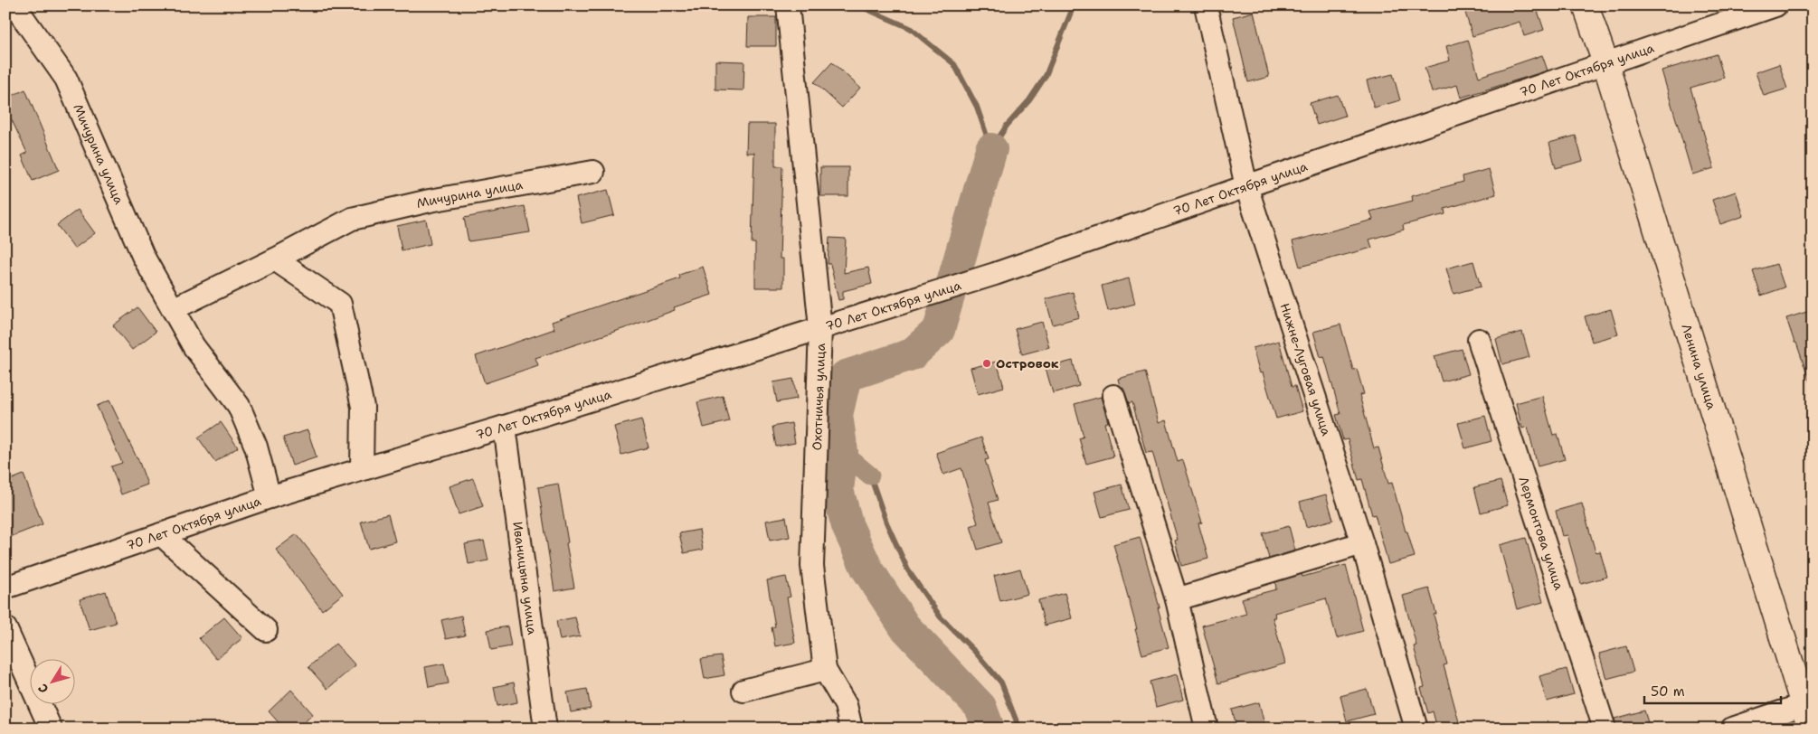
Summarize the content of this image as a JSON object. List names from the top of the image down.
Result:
{
  "streets": {
    "main road": ["Ленина улица"],
    "street": [
      "70 Лет Октября улица",
      "Мичурина улица",
      "Нижне-Луговая улица",
      "Охотничья улица",
      "Лермонтова улица",
      "Иваницына улица"
    ]
  },
  "crossings": [
    ["70 Лет Октября улица", "Мичурина улица"],
    ["70 Лет Октября улица", "Ленина улица"],
    ["70 Лет Октября улица", "Нижне-Луговая улица"],
    ["70 Лет Октября улица", "Охотничья улица"],
    ["70 Лет Октября улица", "Иваницына улица"]
  ],
  "places": ["Островок"],
  "scale_bar": "50 m",
  "north": "bottom left"
}
